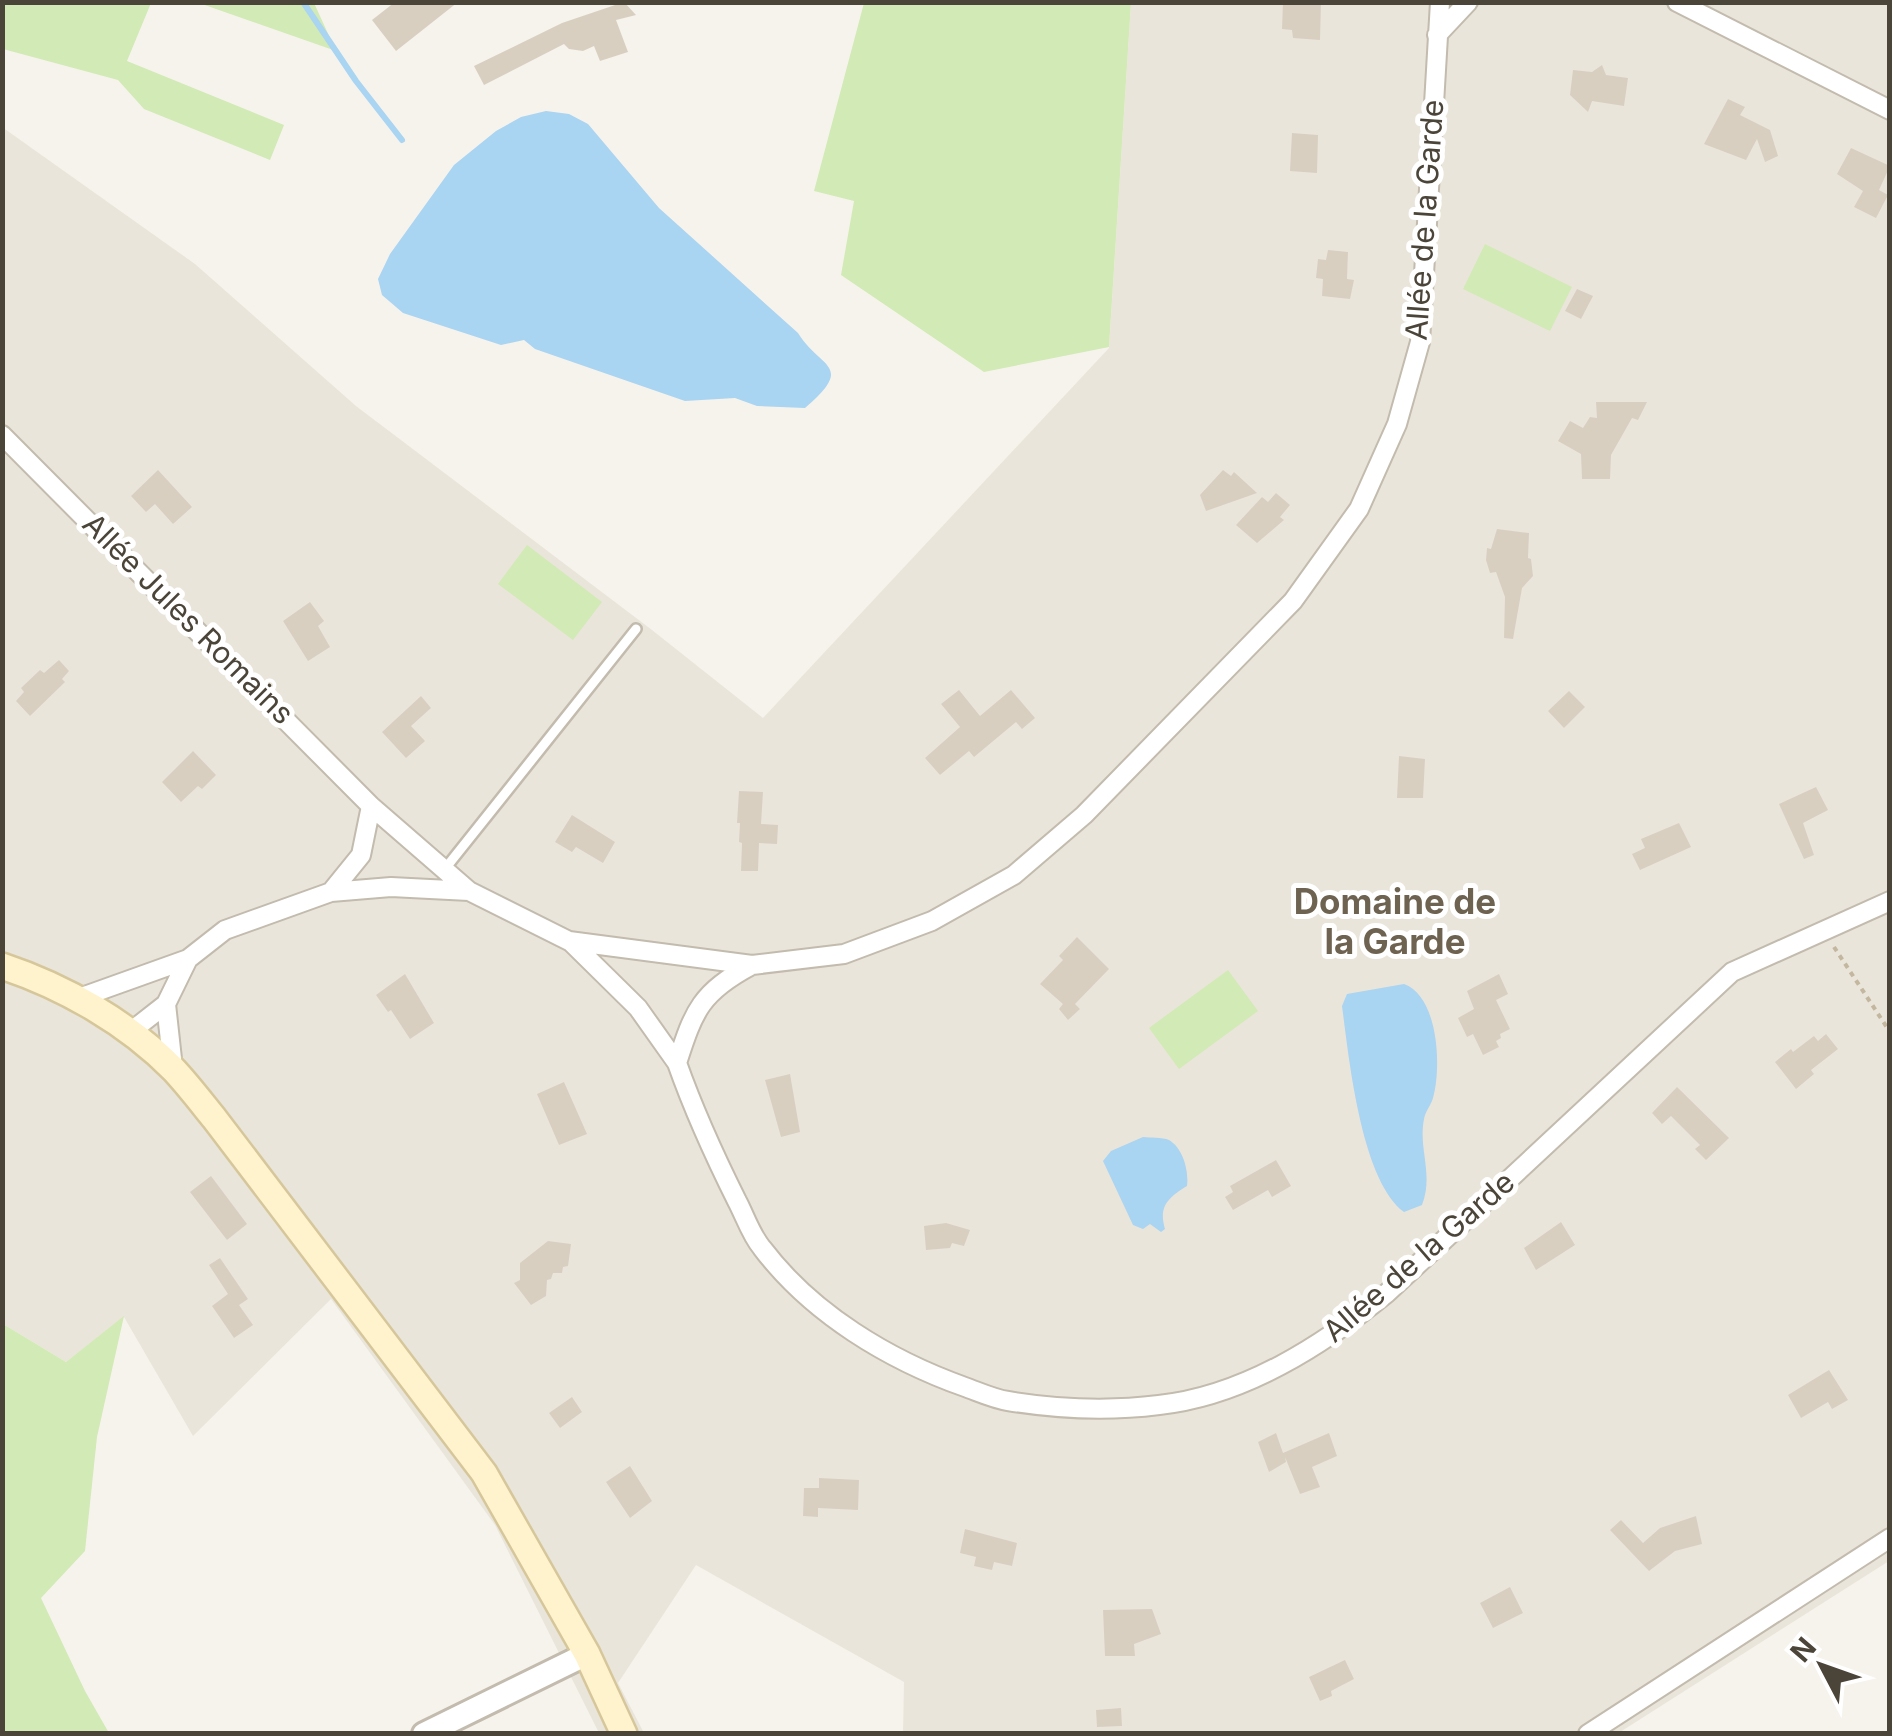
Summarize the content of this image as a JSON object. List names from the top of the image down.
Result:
{
  "streets": {
    "street": ["Allée de la Garde", "Allée Jules Romains"]
  },
  "crossings": [
    ["Allée de la Garde", "Allée Jules Romains"]
  ],
  "districts": ["Domaine de la Garde"],
  "north": "top left"
}
